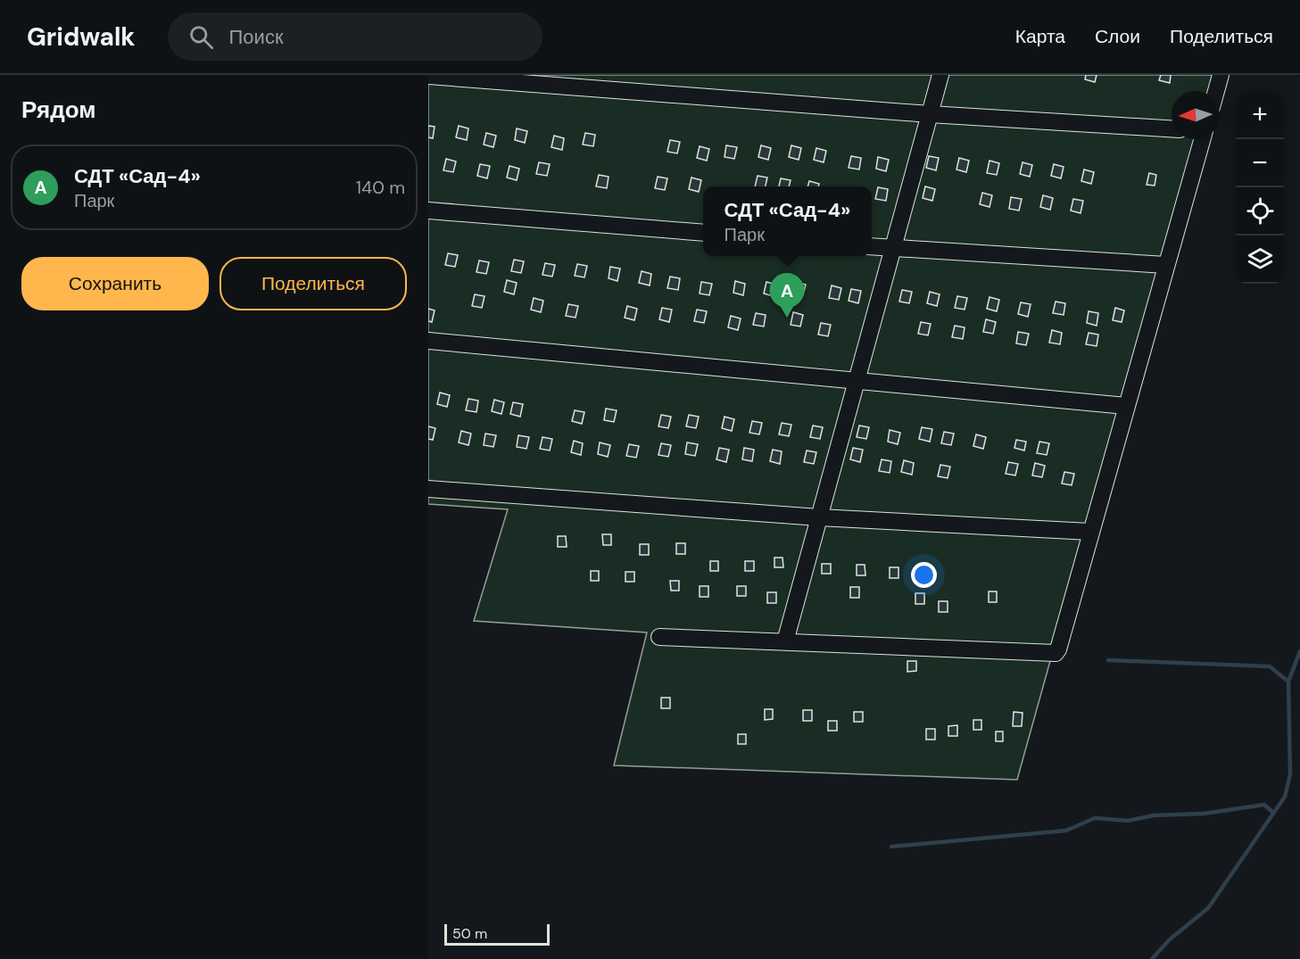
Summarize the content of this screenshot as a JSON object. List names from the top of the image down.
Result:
{
  "scale_bar": "50 m",
  "north": "left",
  "page": {
    "header": "Gridwalk",
    "search": "Поиск",
    "nav": ["Карта", "Слои", "Поделиться"],
    "heading": "Рядом",
    "map_buttons": ["+", "−"],
    "list": [
      {
        "mark": "A",
        "name": "СДТ «Сад-4»",
        "note": "Парк",
        "value": "140 m"
      }
    ],
    "popup": ["СДТ «Сад-4»", "Парк"],
    "buttons": ["Сохранить", "Поделиться"],
    "pins": "A",
    "scale": "50 m"
  }
}
